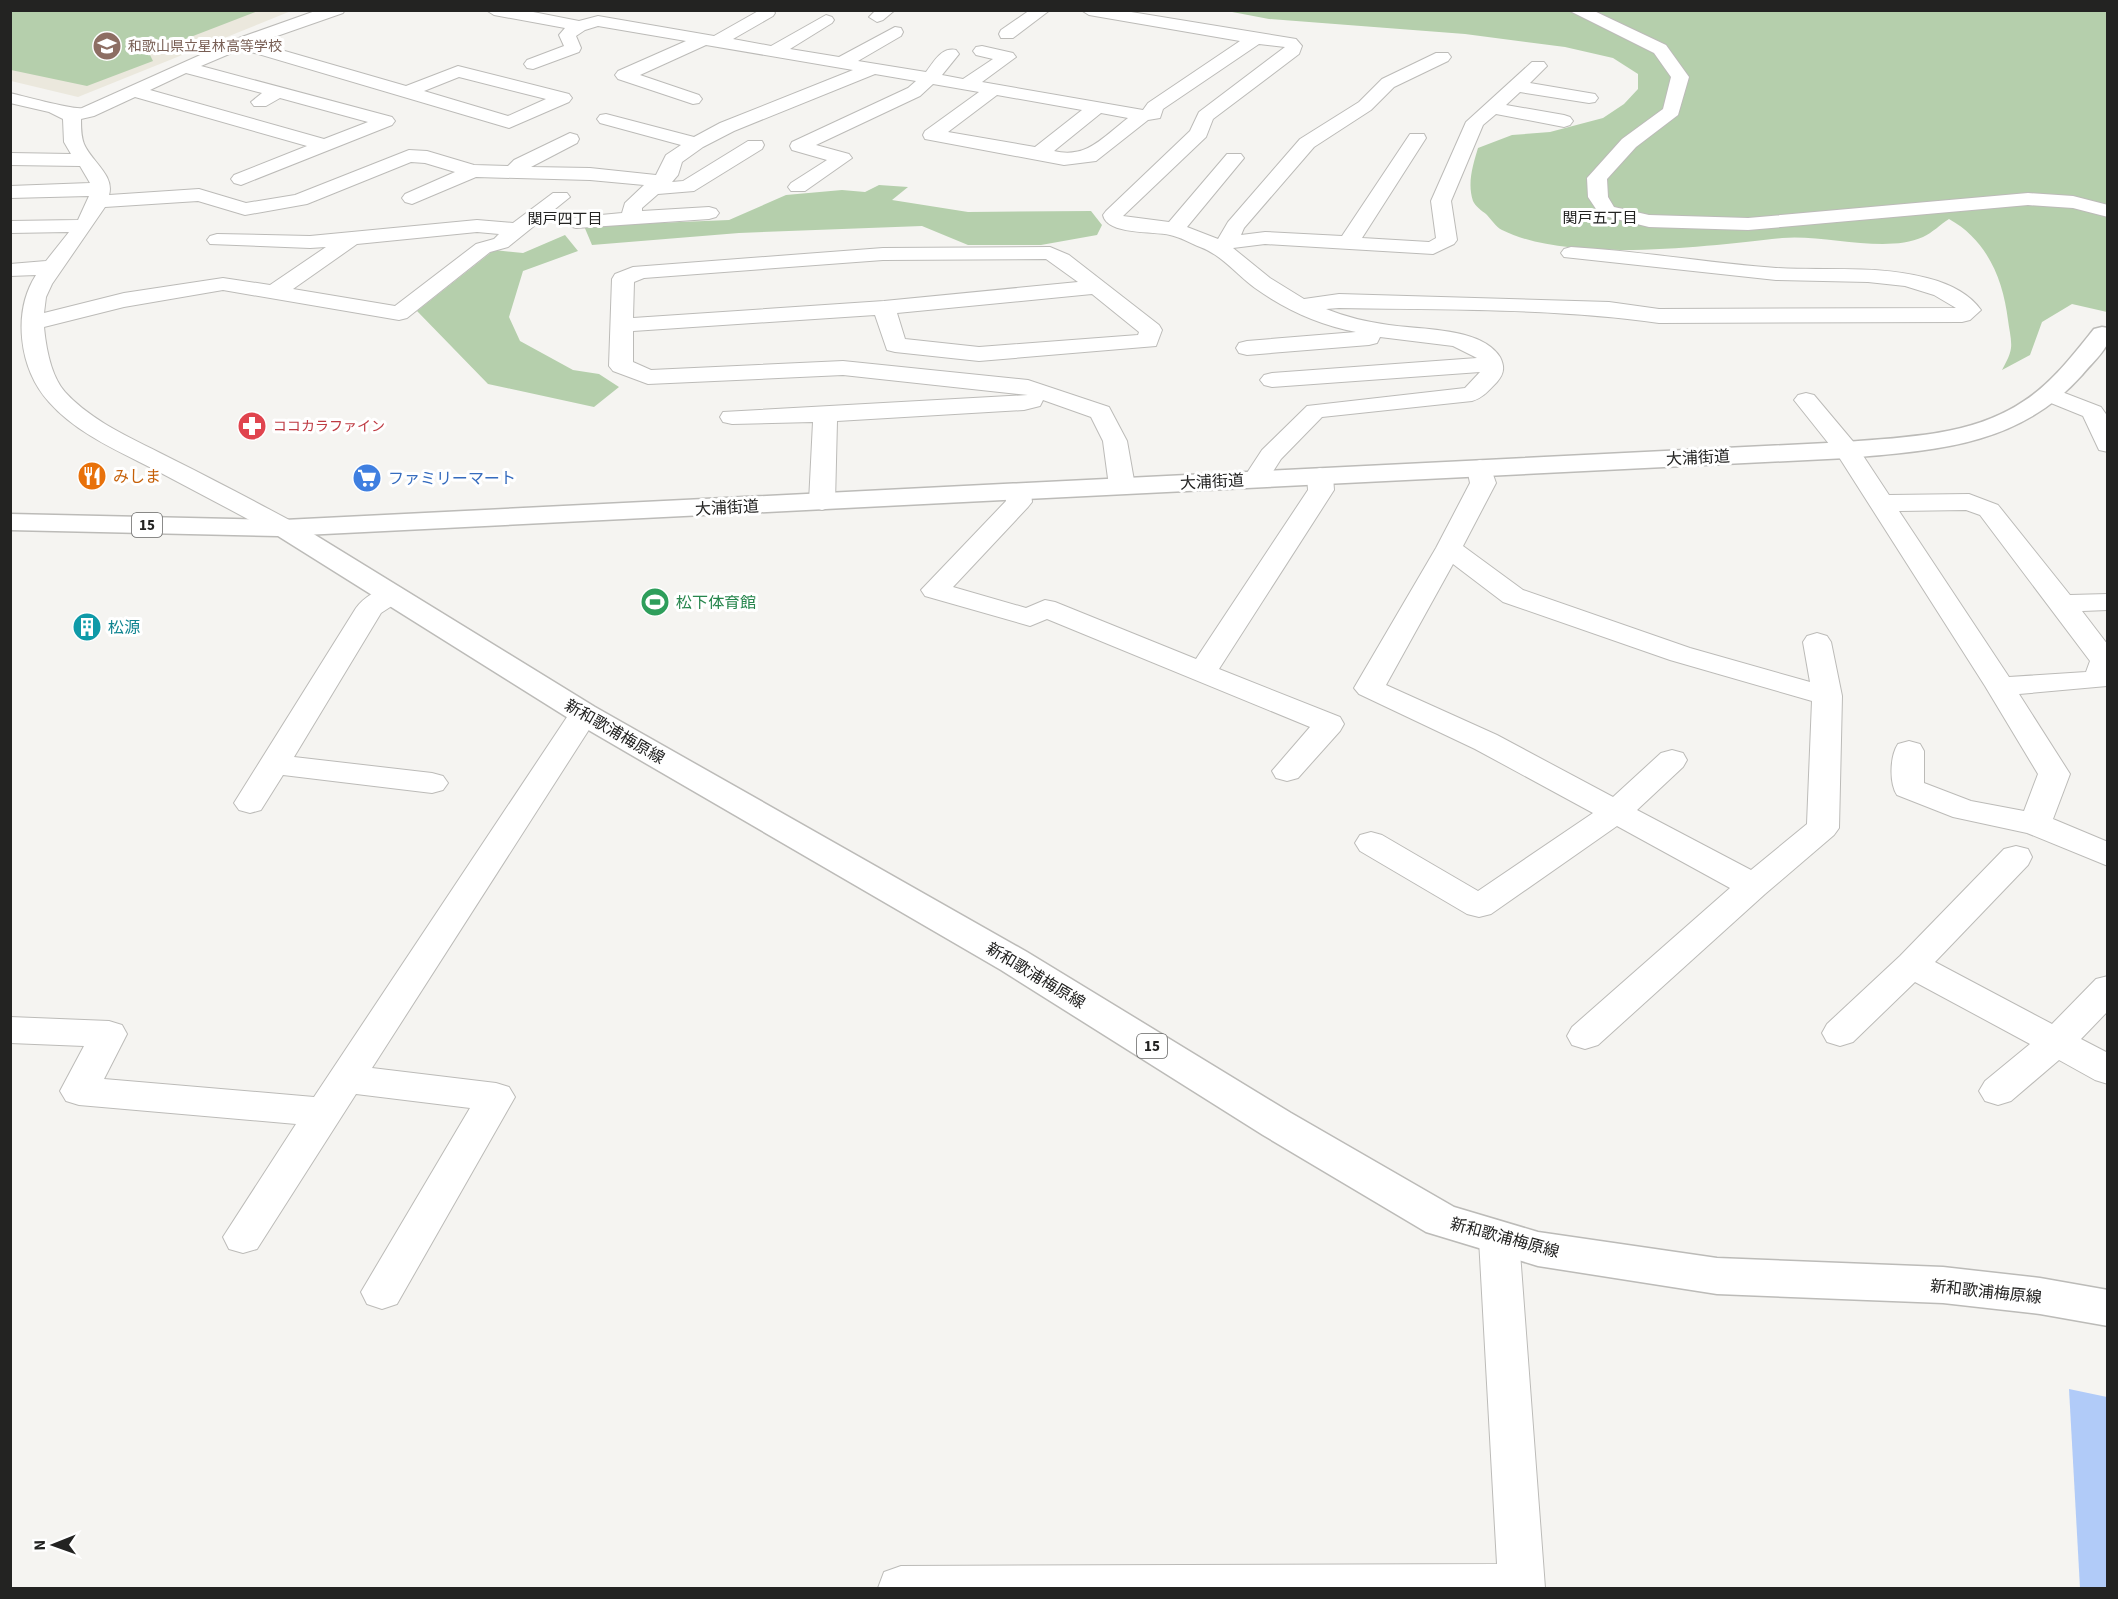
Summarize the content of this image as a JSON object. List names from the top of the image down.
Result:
{
  "streets": {
    "street": ["大浦街道", "15", "新和歌浦梅原線"]
  },
  "crossings": [
    ["大浦街道", "15"],
    ["大浦街道", "新和歌浦梅原線"],
    ["15", "新和歌浦梅原線"]
  ],
  "districts": ["関戸五丁目", "関戸四丁目"],
  "places": {
    "school or university": ["和歌山県立星林高等学校"],
    "pharmacy": ["ココカラファイン"],
    "restaurant": ["みしま"],
    "supermarket": ["ファミリーマート"],
    "sports": ["松下体育館"],
    "building": ["松源"]
  },
  "north": "left"
}
